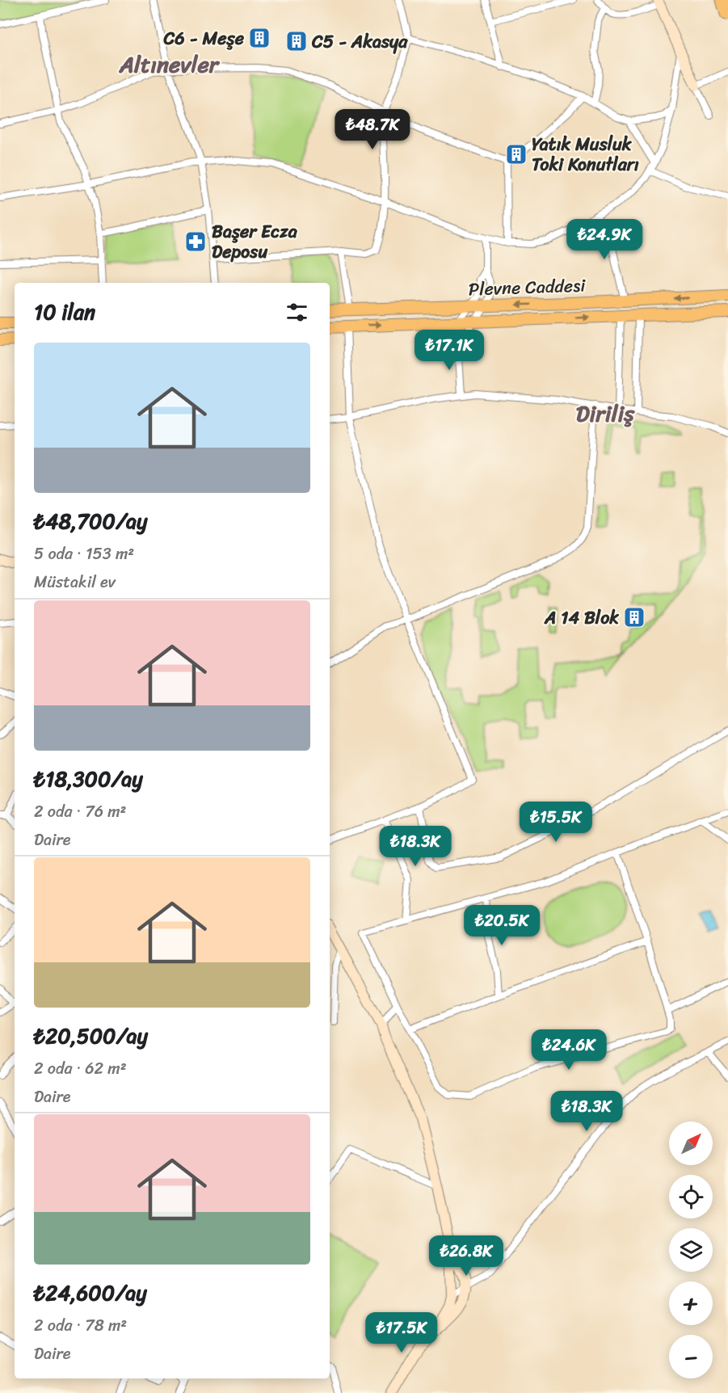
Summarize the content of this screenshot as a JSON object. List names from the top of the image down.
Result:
{
  "streets": {
    "main road": ["Plevne Caddesi"]
  },
  "districts": ["Altınevler", "Diriliş"],
  "places": {
    "building": [
      "C6 - Meşe",
      "C5 - Akasya",
      "Yatık Musluk Toki Konutları",
      "A 14 Blok"
    ],
    "pharmacy": ["Başer Ecza Deposu"]
  },
  "north": "top right",
  "page": {
    "price": [
      "₺48.7K",
      "₺24.9K",
      "₺17.1K",
      "₺15.5K",
      "₺18.3K",
      "₺20.5K",
      "₺24.6K",
      "₺18.3K",
      "₺26.8K",
      "₺17.5K"
    ],
    "heading": "10 ilan",
    "list": [
      {
        "name": "₺48,700/ay",
        "note": "5 oda · 153 m² · Müstakil ev"
      },
      {
        "name": "₺18,300/ay",
        "note": "2 oda · 76 m² · Daire"
      },
      {
        "name": "₺20,500/ay",
        "note": "2 oda · 62 m² · Daire"
      },
      {
        "name": "₺24,600/ay",
        "note": "2 oda · 78 m² · Daire"
      }
    ],
    "map_buttons": ["+", "−"]
  }
}
